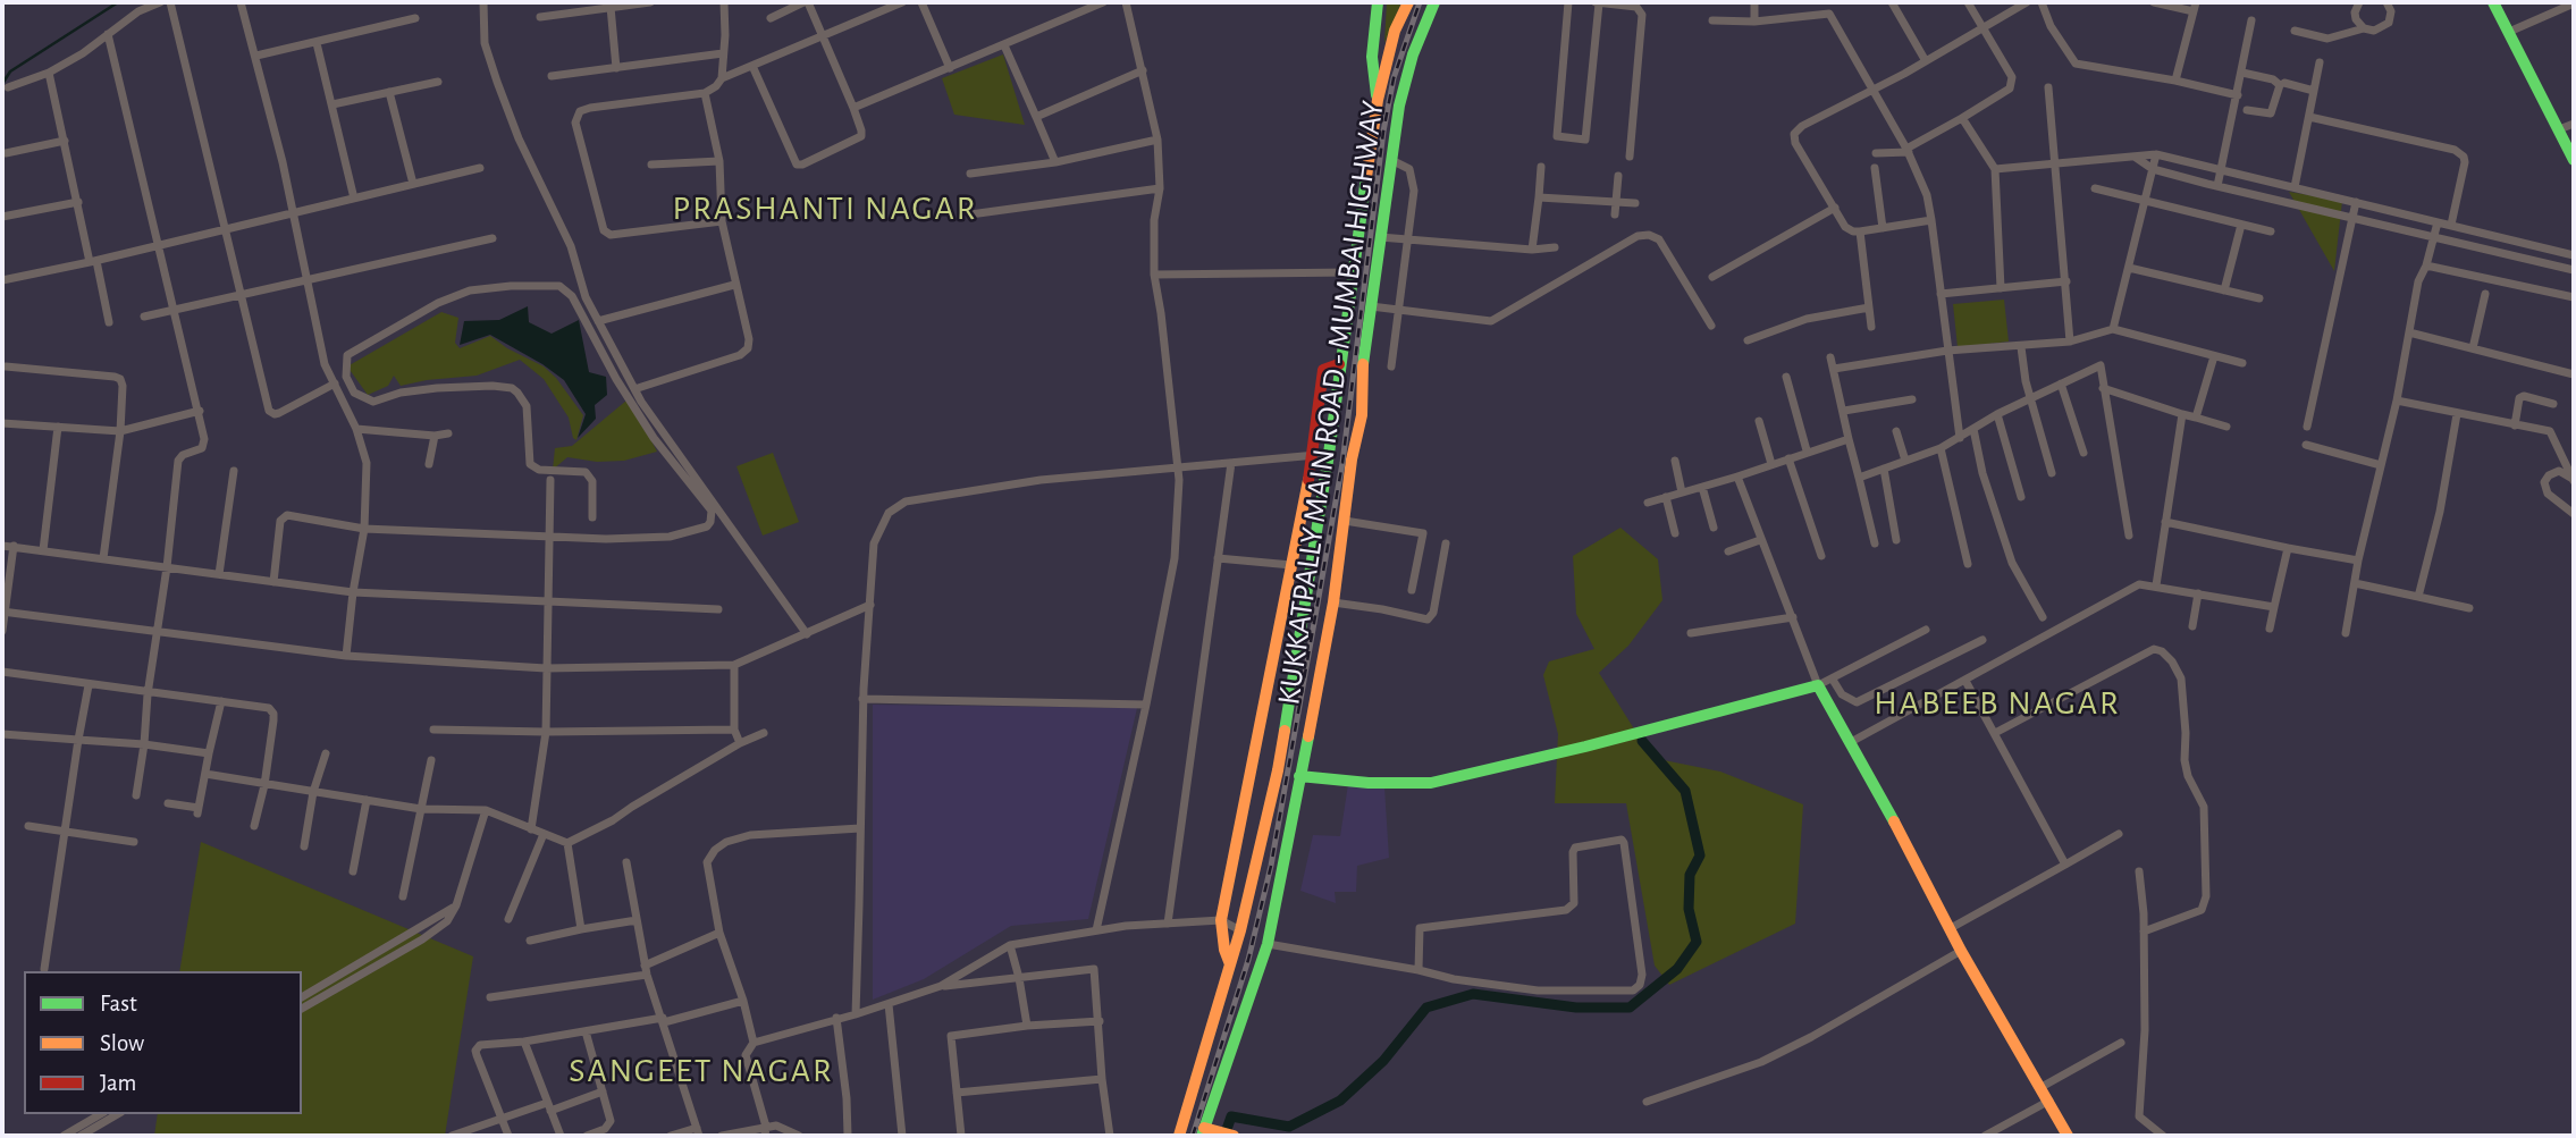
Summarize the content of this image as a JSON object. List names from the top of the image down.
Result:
{
  "streets": {
    "main road": ["KUKKATPALLY MAIN ROAD - MUMBAI HIGHWAY"]
  },
  "districts": ["PRASHANTI NAGAR", "HABEEB NAGAR", "SANGEET NAGAR"],
  "legend": ["Fast", "Slow", "Jam"]
}
